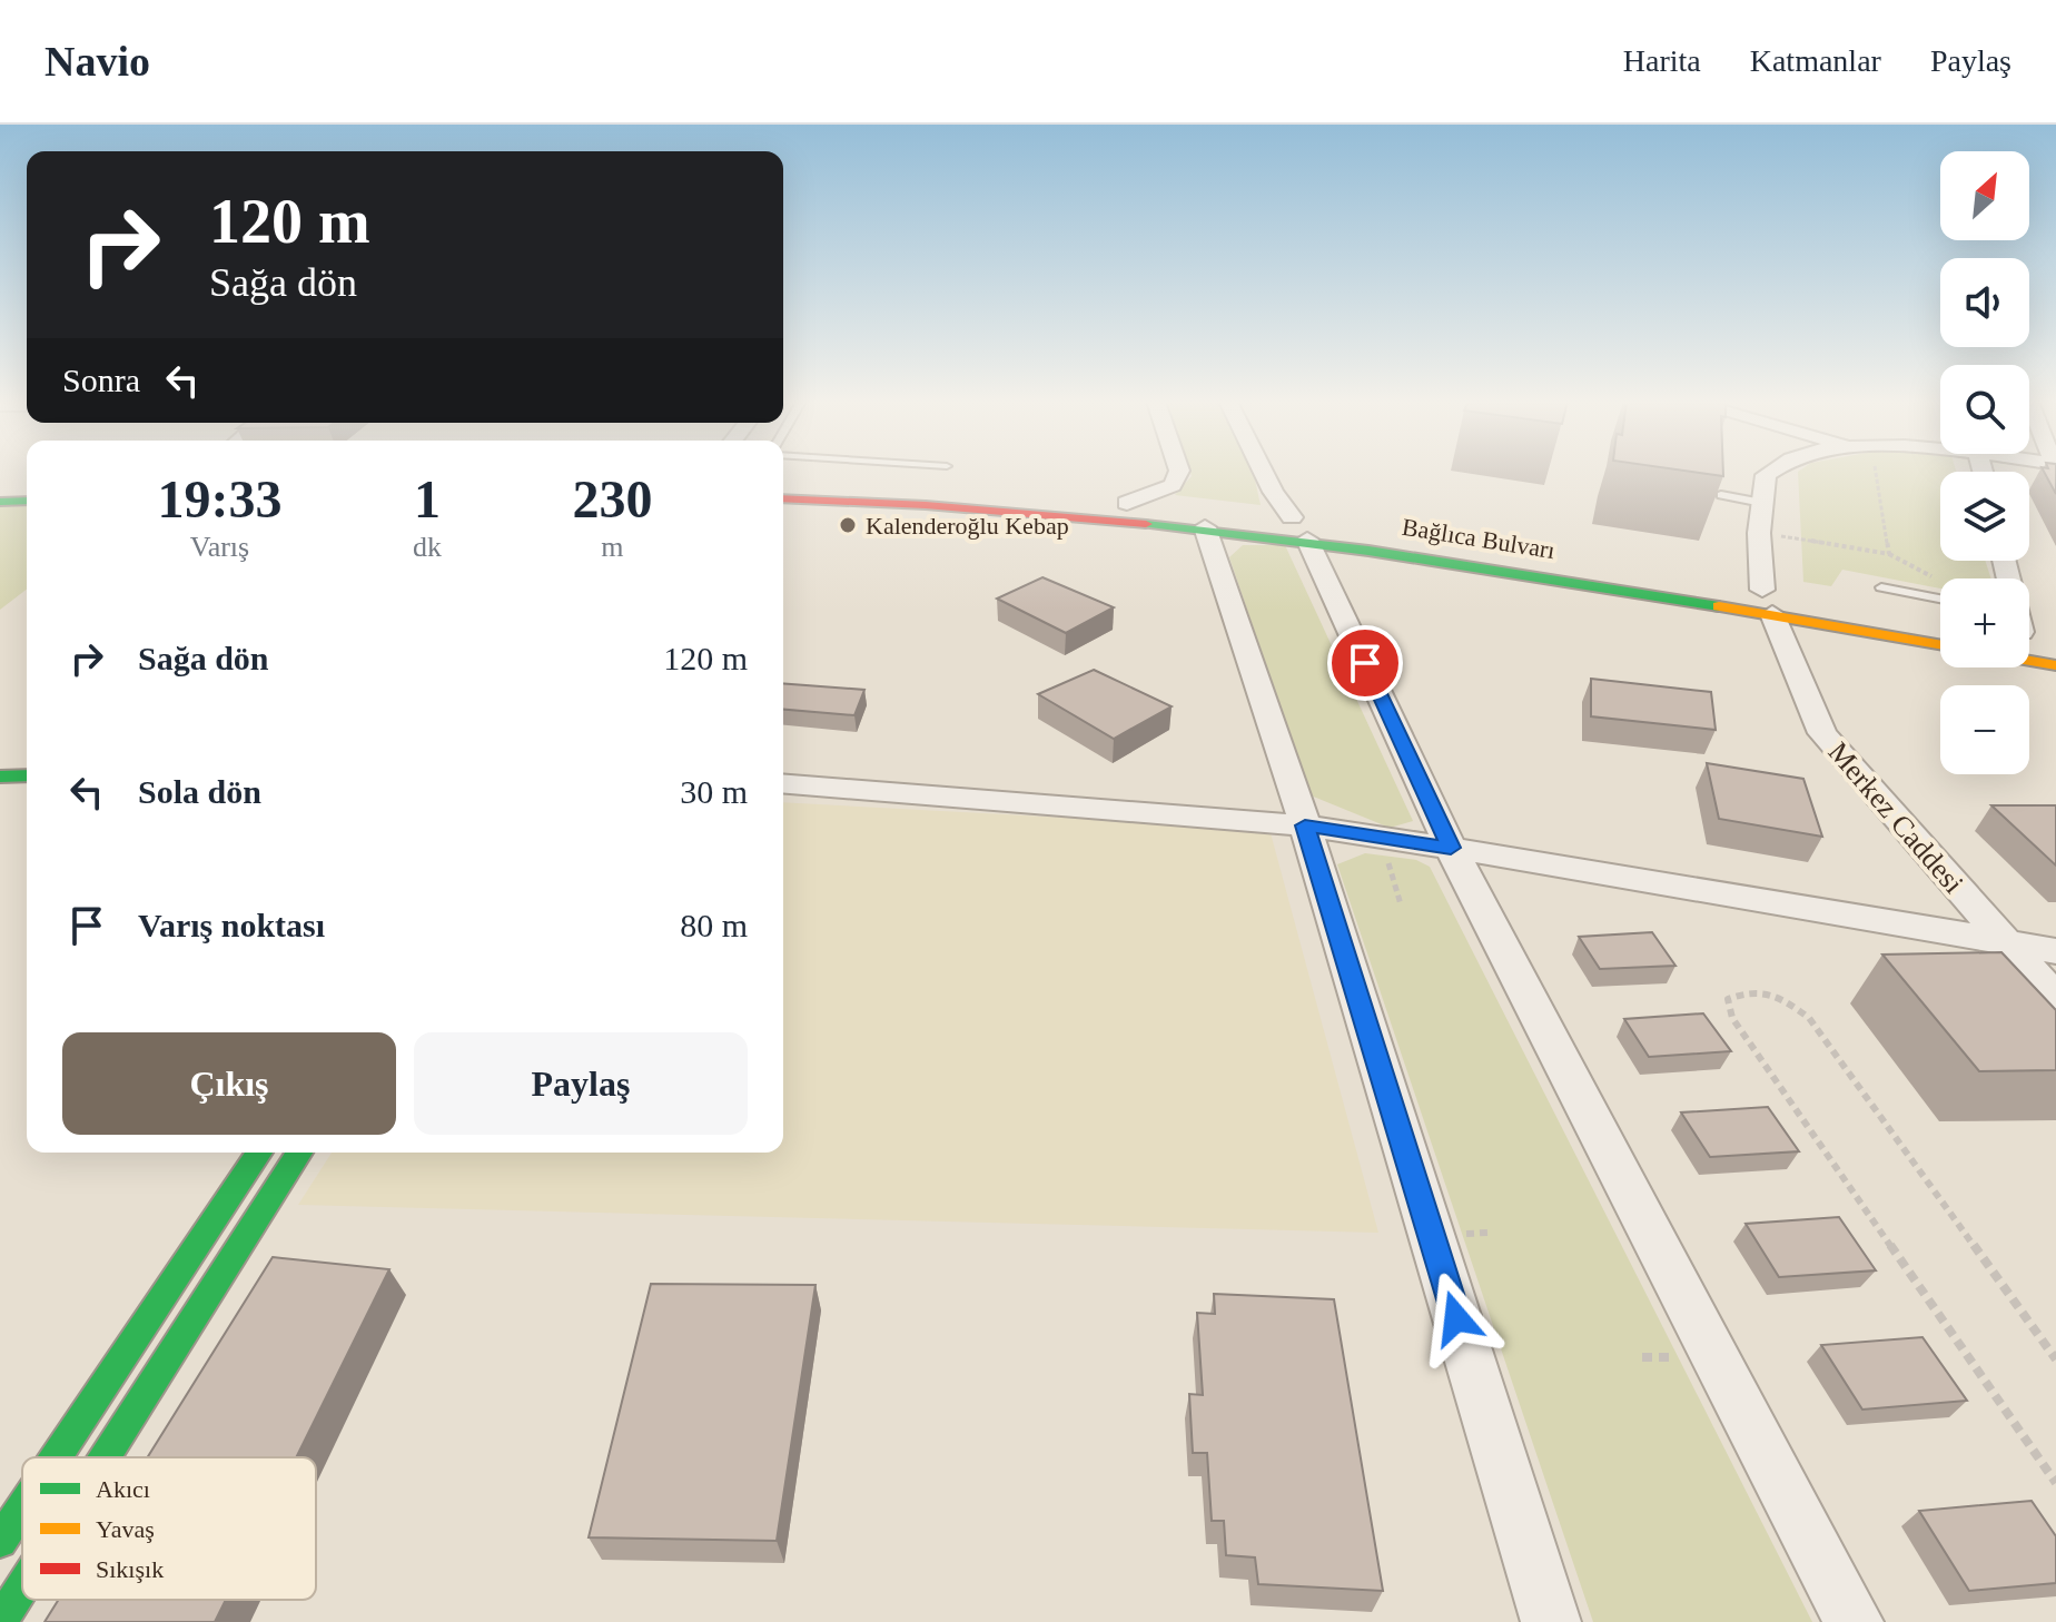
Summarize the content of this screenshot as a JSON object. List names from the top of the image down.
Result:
{
  "streets": {
    "main road": ["Bağlıca Bulvarı"],
    "street": ["Merkez Caddesi"]
  },
  "crossings": [
    ["Bağlıca Bulvarı", "Merkez Caddesi"]
  ],
  "places": ["Kalenderoğlu Kebap"],
  "legend": ["Akıcı", "Yavaş", "Sıkışık"],
  "north": "top right",
  "page": {
    "header": "Navio",
    "nav": ["Harita", "Katmanlar", "Paylaş"],
    "map_buttons": ["+", "−"],
    "turn": ["120 m", "Sağa dön"],
    "then": "Sonra",
    "eta": [
      "19:33",
      "Varış",
      "1",
      "dk",
      "230",
      "m"
    ],
    "list": [
      {
        "name": "Sağa dön",
        "value": "120 m"
      },
      {
        "name": "Sola dön",
        "value": "30 m"
      },
      {
        "name": "Varış noktası",
        "value": "80 m"
      }
    ],
    "buttons": ["Çıkış", "Paylaş"]
  }
}
